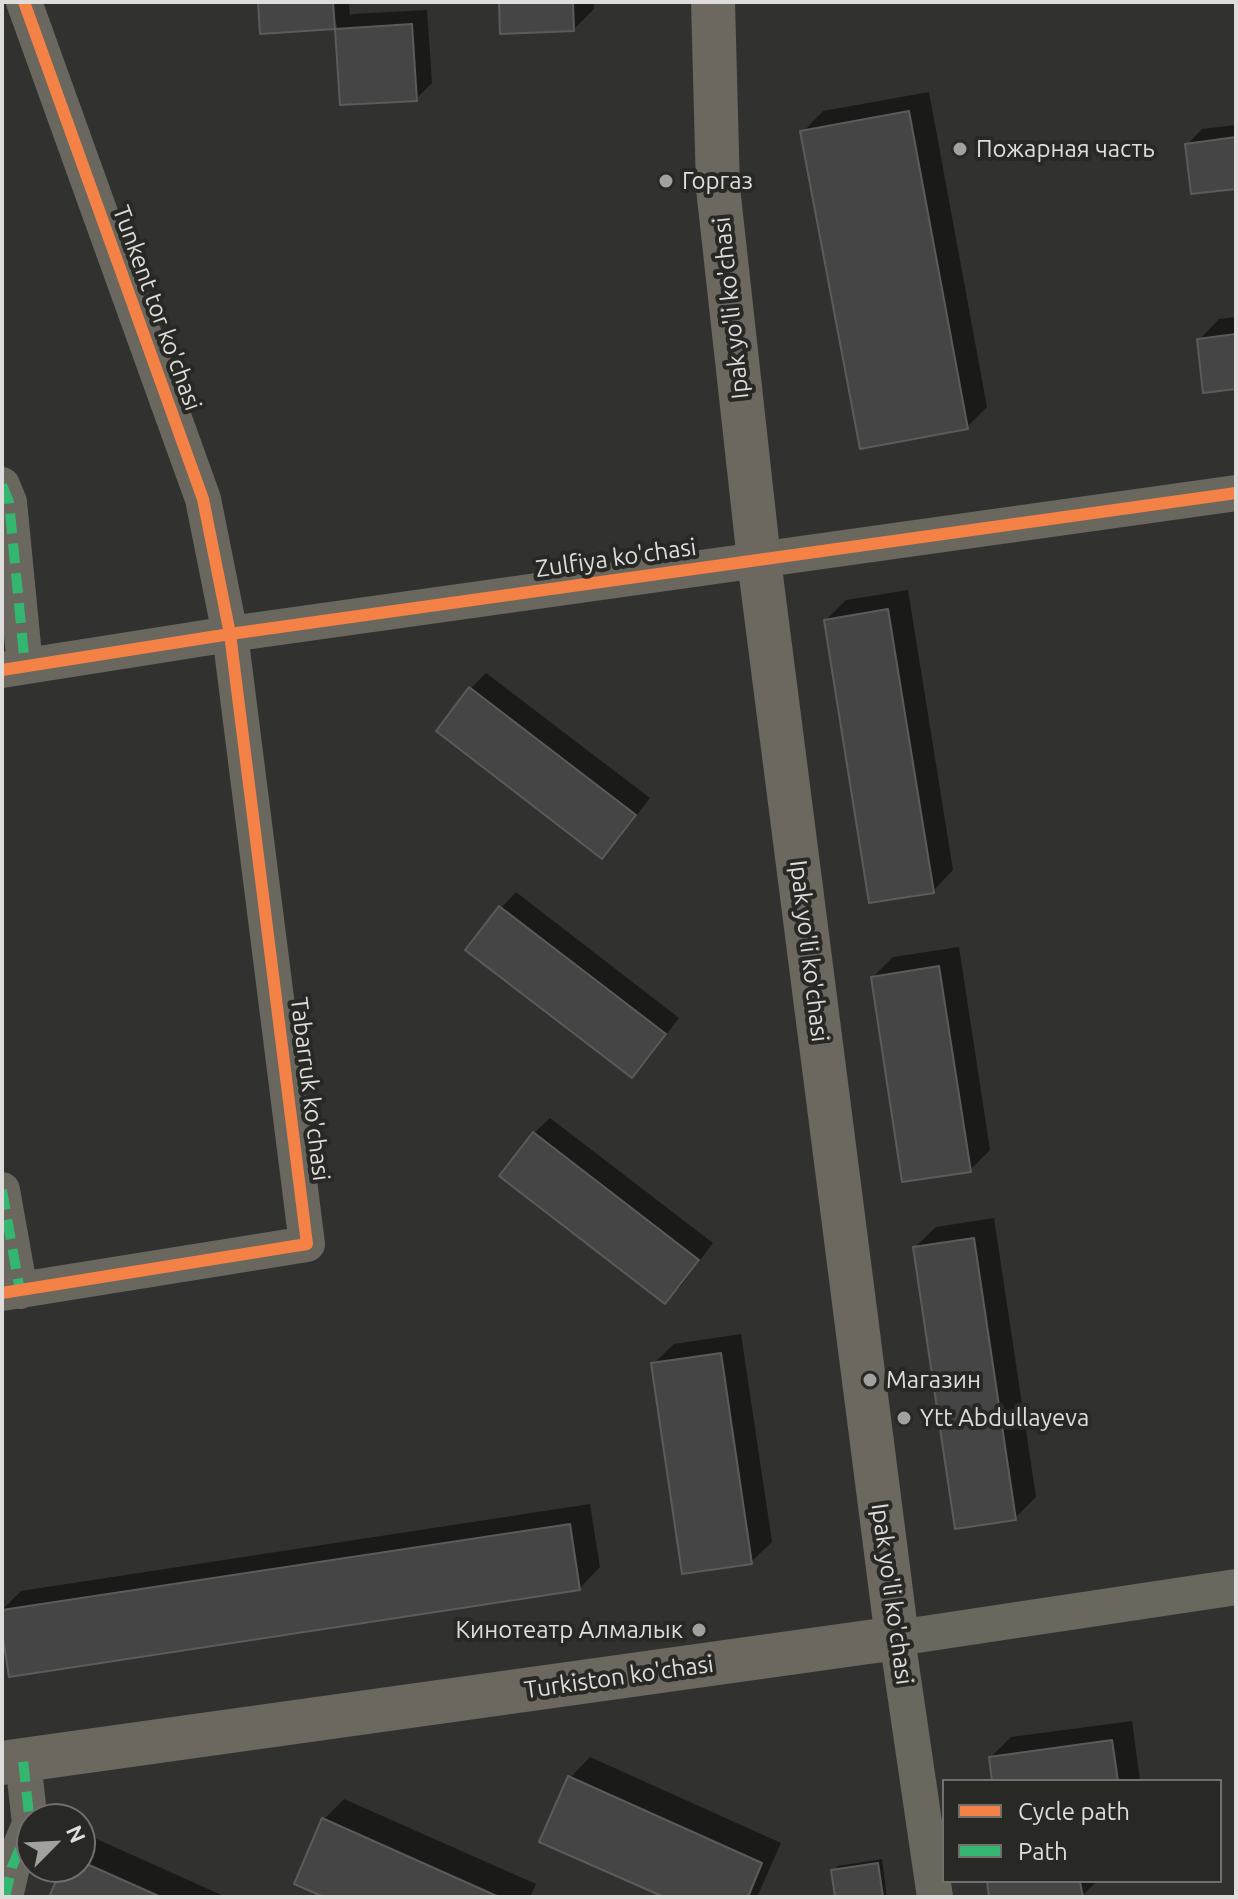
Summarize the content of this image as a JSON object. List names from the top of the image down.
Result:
{
  "streets": {
    "main road": ["Ipak yo'li ko'chasi", "Turkiston ko'chasi"],
    "street": ["Tunkent tor ko'chasi", "Zulfiya ko'chasi", "Tabarruk ko'chasi"]
  },
  "crossings": [
    ["Tunkent tor ko'chasi", "Zulfiya ko'chasi"],
    ["Tunkent tor ko'chasi", "Tabarruk ko'chasi"],
    ["Ipak yo'li ko'chasi", "Zulfiya ko'chasi"],
    ["Ipak yo'li ko'chasi", "Turkiston ko'chasi"],
    ["Zulfiya ko'chasi", "Tabarruk ko'chasi"]
  ],
  "places": [
    "Пожарная часть",
    "Горгаз",
    "Магазин",
    "Ytt Abdullayeva",
    "Кинотеатр Алмалык"
  ],
  "legend": ["Cycle path", "Path"],
  "north": "top right"
}
